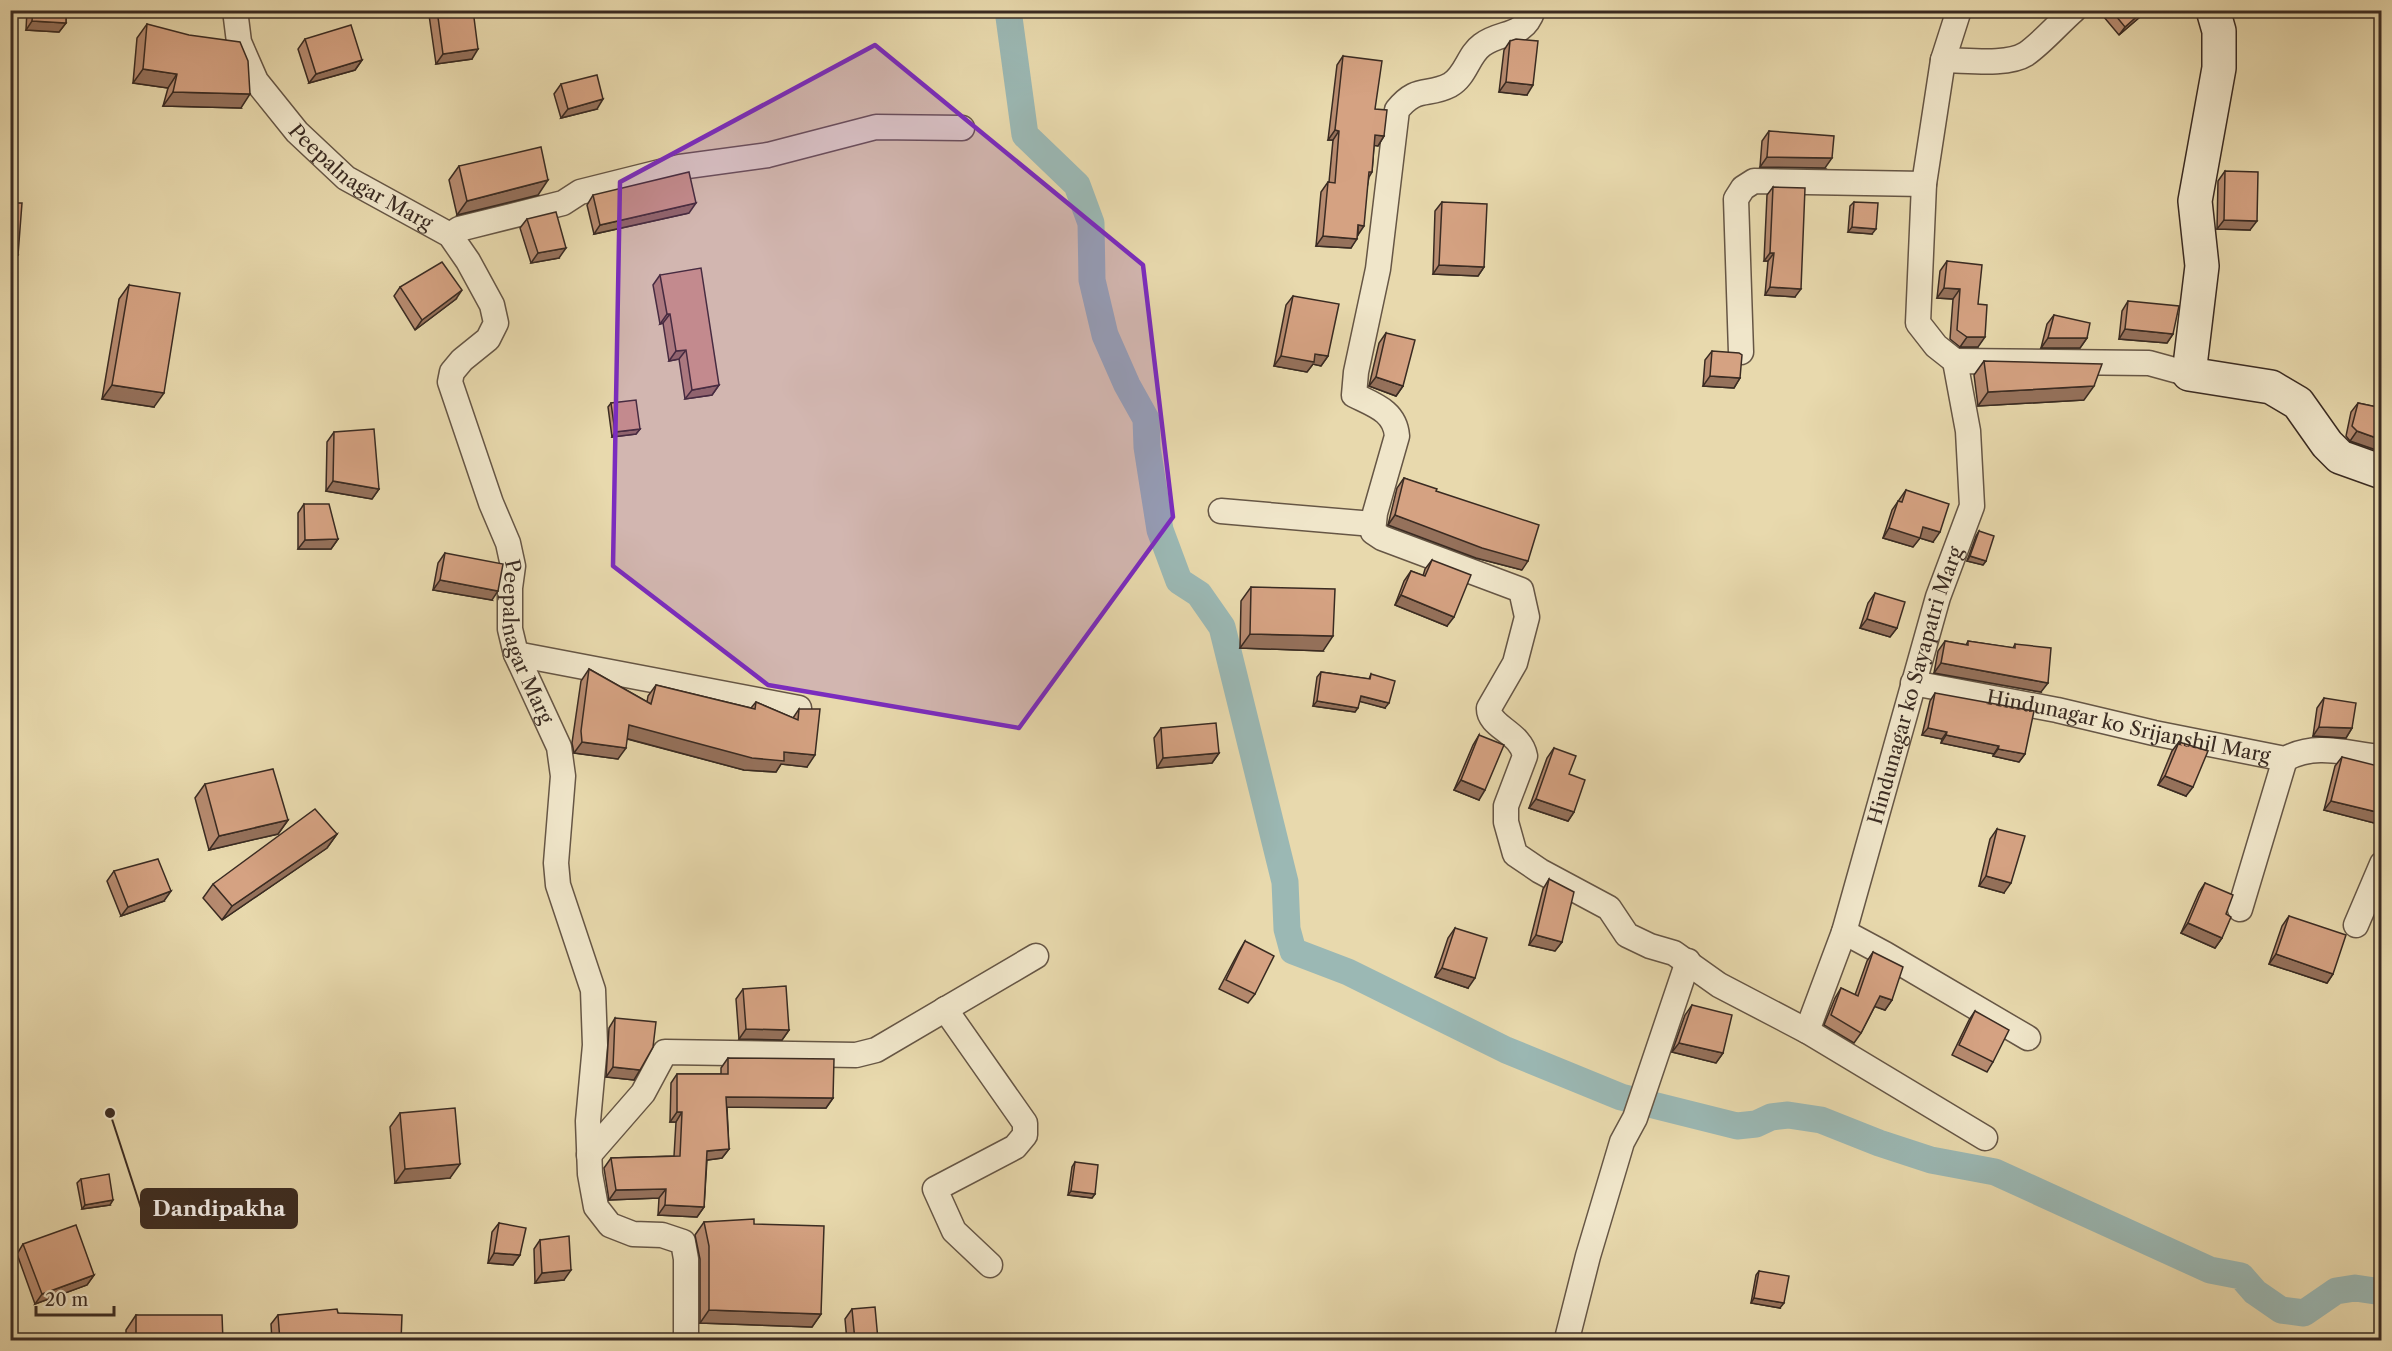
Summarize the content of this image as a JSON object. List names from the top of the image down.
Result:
{
  "streets": {
    "street": ["Peepalnagar Marg", "Hindunagar ko Sayapatri Marg", "Hindunagar ko Srijanshil Marg"]
  },
  "crossings": [
    ["Hindunagar ko Sayapatri Marg", "Hindunagar ko Srijanshil Marg"]
  ],
  "places": ["Dandipakha"],
  "scale_bar": "20 m"
}
